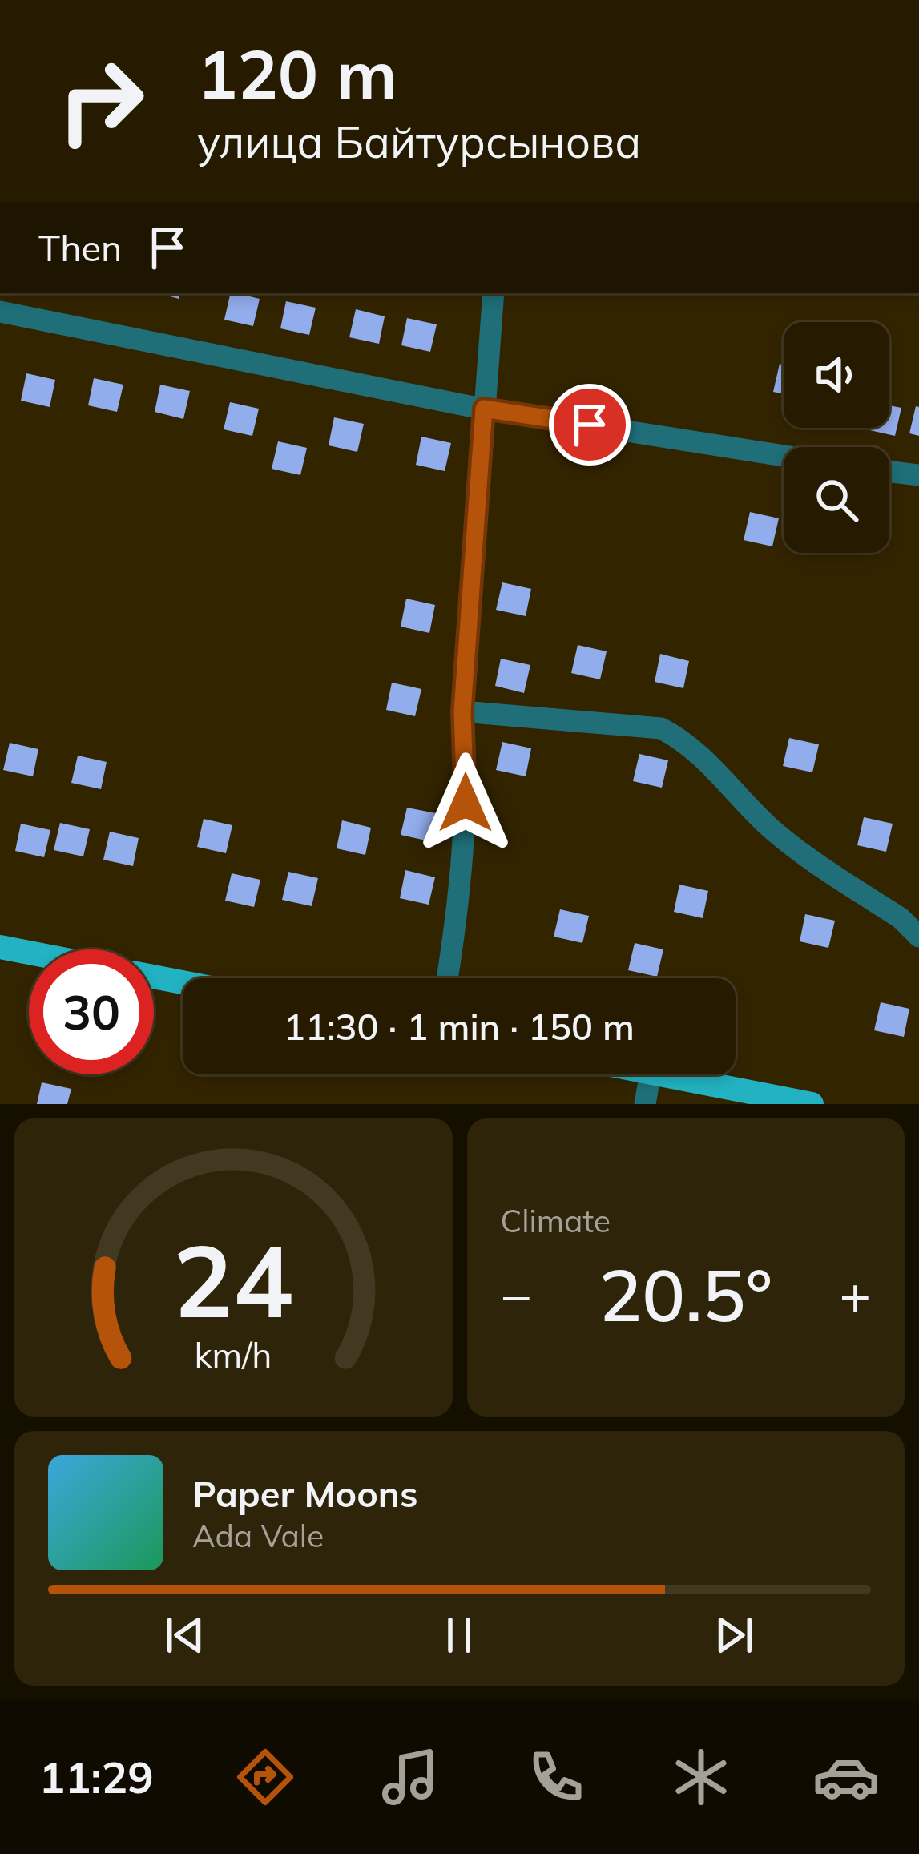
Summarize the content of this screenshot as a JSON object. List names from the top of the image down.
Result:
{
  "page": {
    "turn": ["120 m", "улица Байтурсынова"],
    "then": "Then",
    "limit": "30",
    "trip": "11:30 · 1 min · 150 m",
    "tile": "Climate",
    "heat": ["−", "20.5°", "+"],
    "song": ["Paper Moons", "Ada Vale"],
    "tabs": "11:29",
    "gauge": ["24", "km/h"]
  }
}
